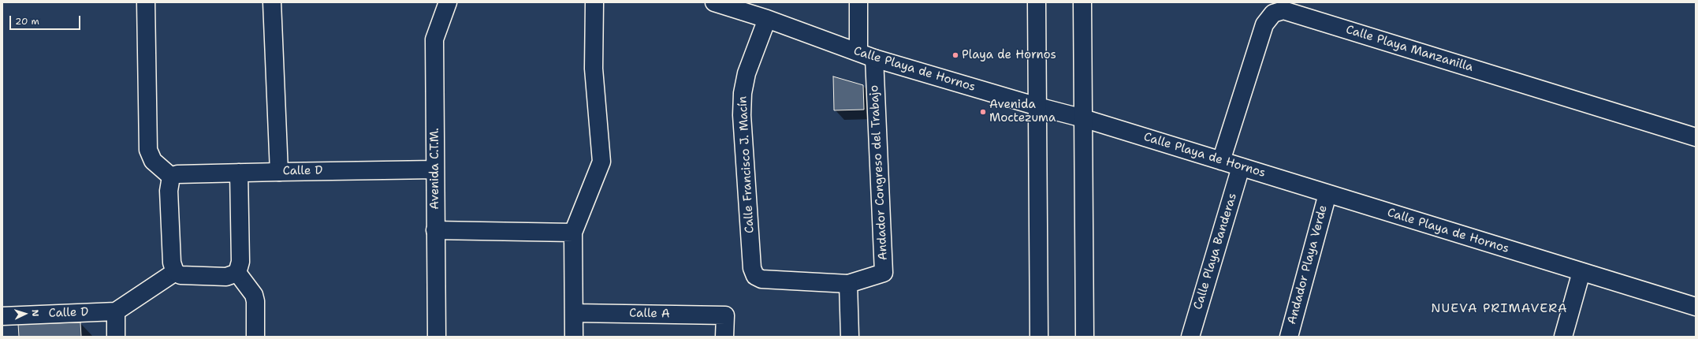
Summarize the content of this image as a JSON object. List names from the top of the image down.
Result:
{
  "streets": {
    "street": [
      "Calle Playa Manzanilla",
      "Calle Playa de Hornos",
      "Calle Francisco J. Macín",
      "Avenida C.T.M.",
      "Calle D",
      "Andador Congreso del Trabajo",
      "Calle Playa Banderas",
      "Andador Playa Verde",
      "Calle A"
    ]
  },
  "crossings": [
    ["Calle Playa Manzanilla", "Calle Playa de Hornos"],
    ["Calle Playa de Hornos", "Calle Francisco J. Macín"],
    ["Calle Playa de Hornos", "Andador Congreso del Trabajo"],
    ["Calle Playa de Hornos", "Calle Playa Banderas"],
    ["Calle Playa de Hornos", "Andador Playa Verde"],
    ["Calle Francisco J. Macín", "Andador Congreso del Trabajo"],
    ["Avenida C.T.M.", "Calle D"]
  ],
  "districts": ["NUEVA PRIMAVERA"],
  "places": ["Playa de Hornos", "Avenida Moctezuma"],
  "scale_bar": "20 m",
  "north": "right"
}
